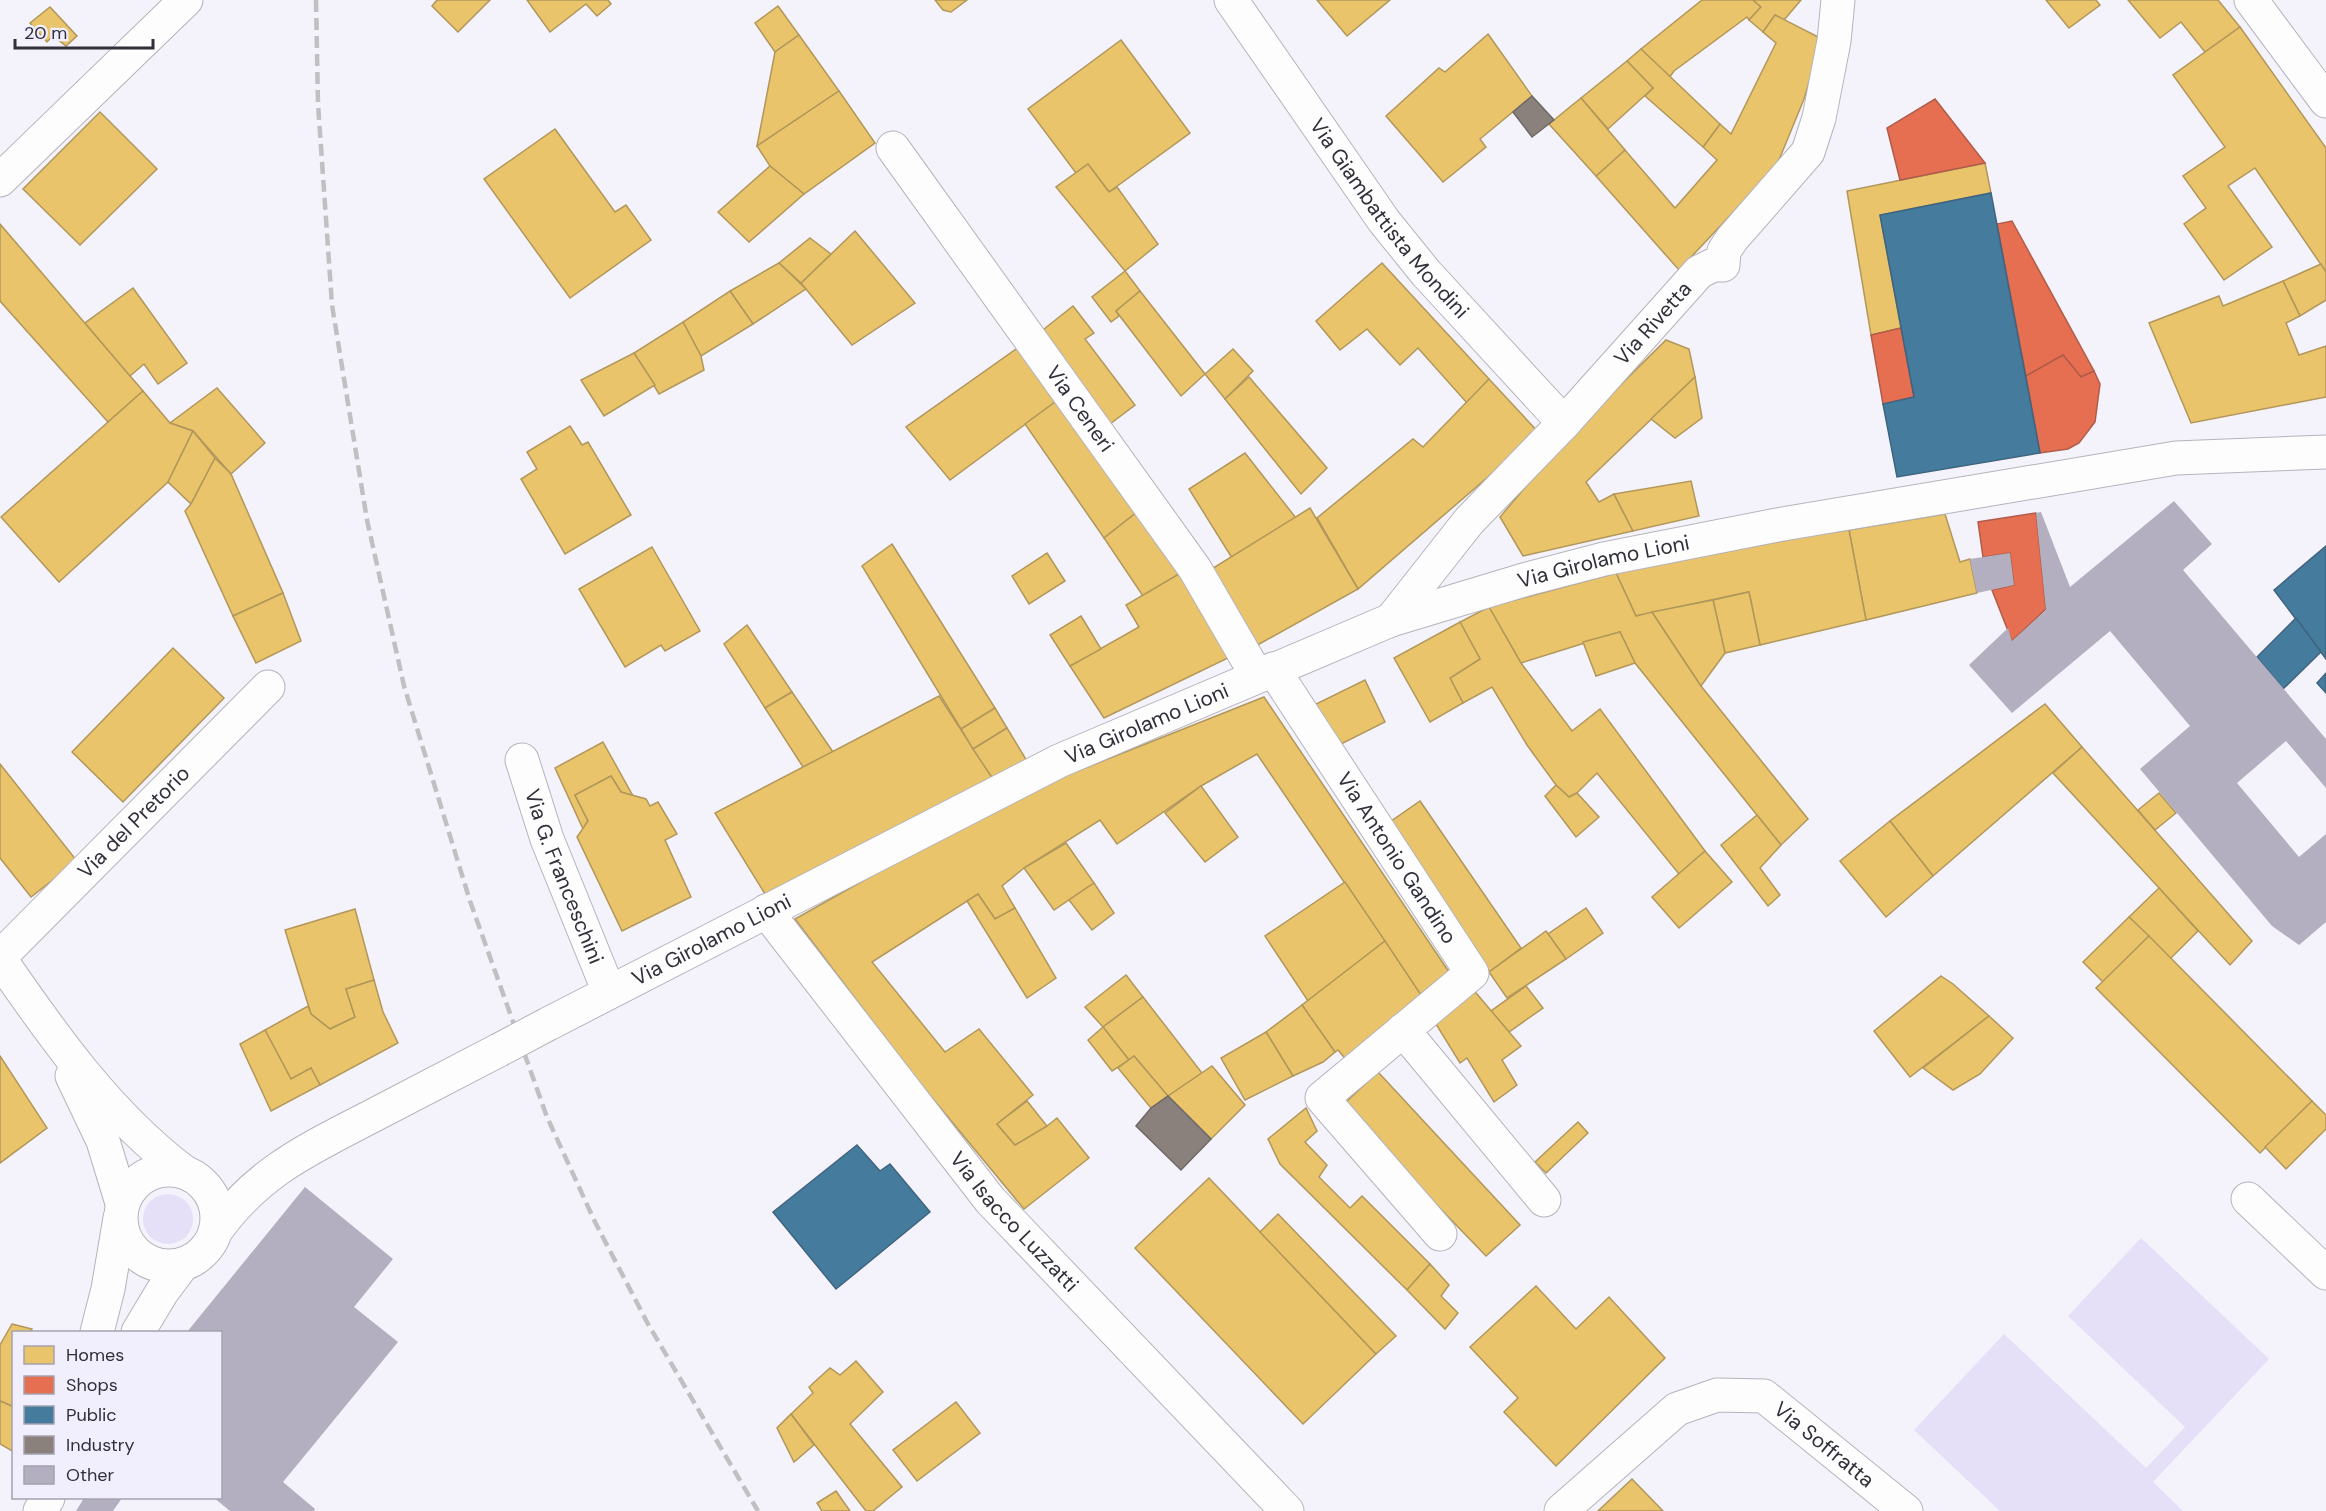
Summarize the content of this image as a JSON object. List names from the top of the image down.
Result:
{
  "streets": {
    "street": [
      "Via Giambattista Mondini",
      "Via Rivetta",
      "Via Ceneri",
      "Via Girolamo Lioni",
      "Via del Pretorio",
      "Via Antonio Gandino",
      "Via G. Franceschini",
      "Via Isacco Luzzatti",
      "Via Soffratta"
    ]
  },
  "crossings": [
    ["Via Giambattista Mondini", "Via Rivetta"],
    ["Via Rivetta", "Via Girolamo Lioni"],
    ["Via Ceneri", "Via Girolamo Lioni"],
    ["Via Ceneri", "Via Antonio Gandino"],
    ["Via Girolamo Lioni", "Via del Pretorio"],
    ["Via Girolamo Lioni", "Via Antonio Gandino"],
    ["Via Girolamo Lioni", "Via G. Franceschini"],
    ["Via Girolamo Lioni", "Via Isacco Luzzatti"]
  ],
  "legend": [
    "Homes",
    "Shops",
    "Public",
    "Industry",
    "Other"
  ],
  "scale_bar": "20 m"
}
